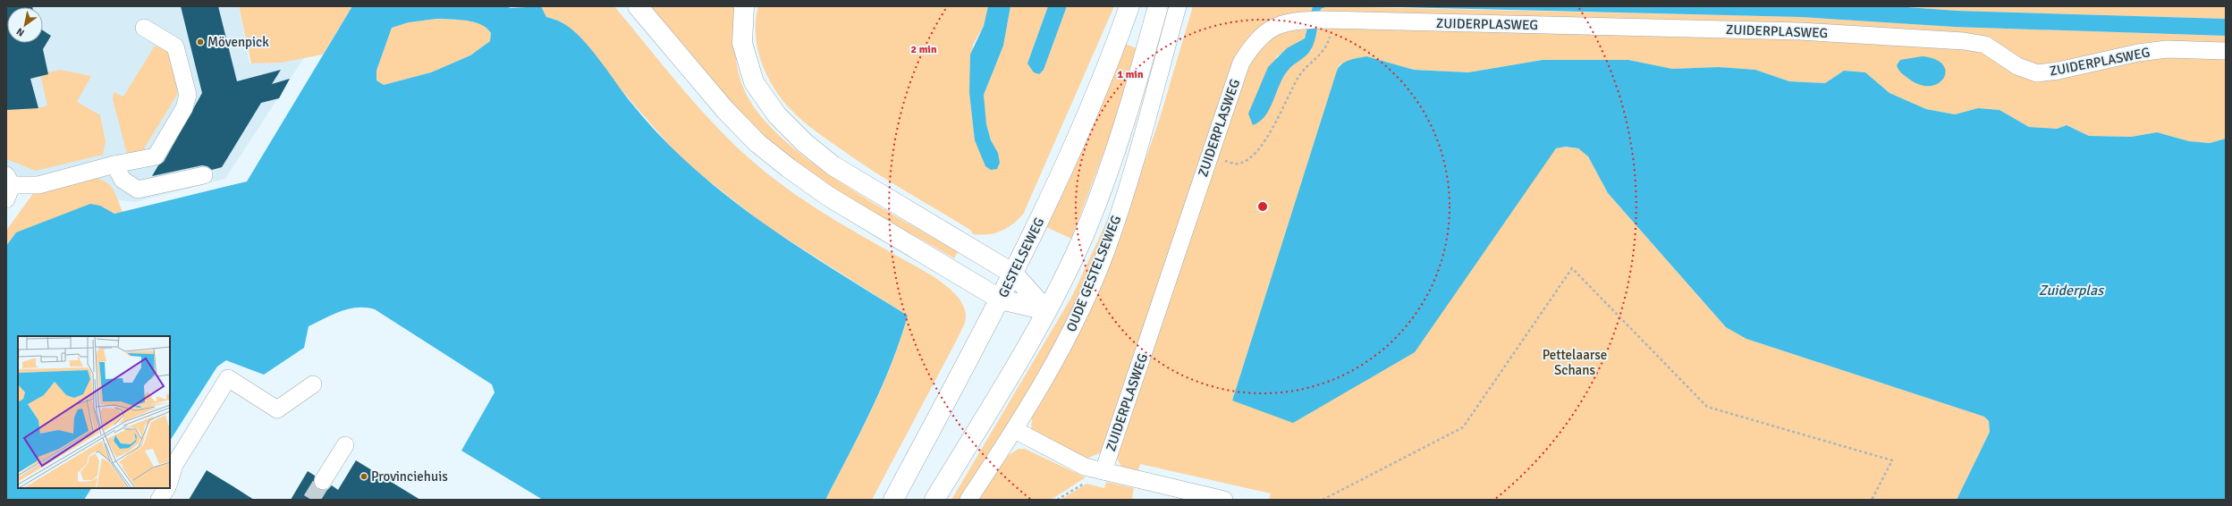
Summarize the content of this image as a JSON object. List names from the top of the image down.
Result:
{
  "streets": {
    "main road": ["GESTELSEWEG"],
    "street": ["ZUIDERPLASWEG", "OUDE GESTELSEWEG"]
  },
  "water": ["Zuiderplas"],
  "parks": ["Pettelaarse Schans"],
  "places": ["Mövenpick", "Provinciehuis"],
  "north": "bottom left",
  "rings": ["2 min", "1 min"]
}
